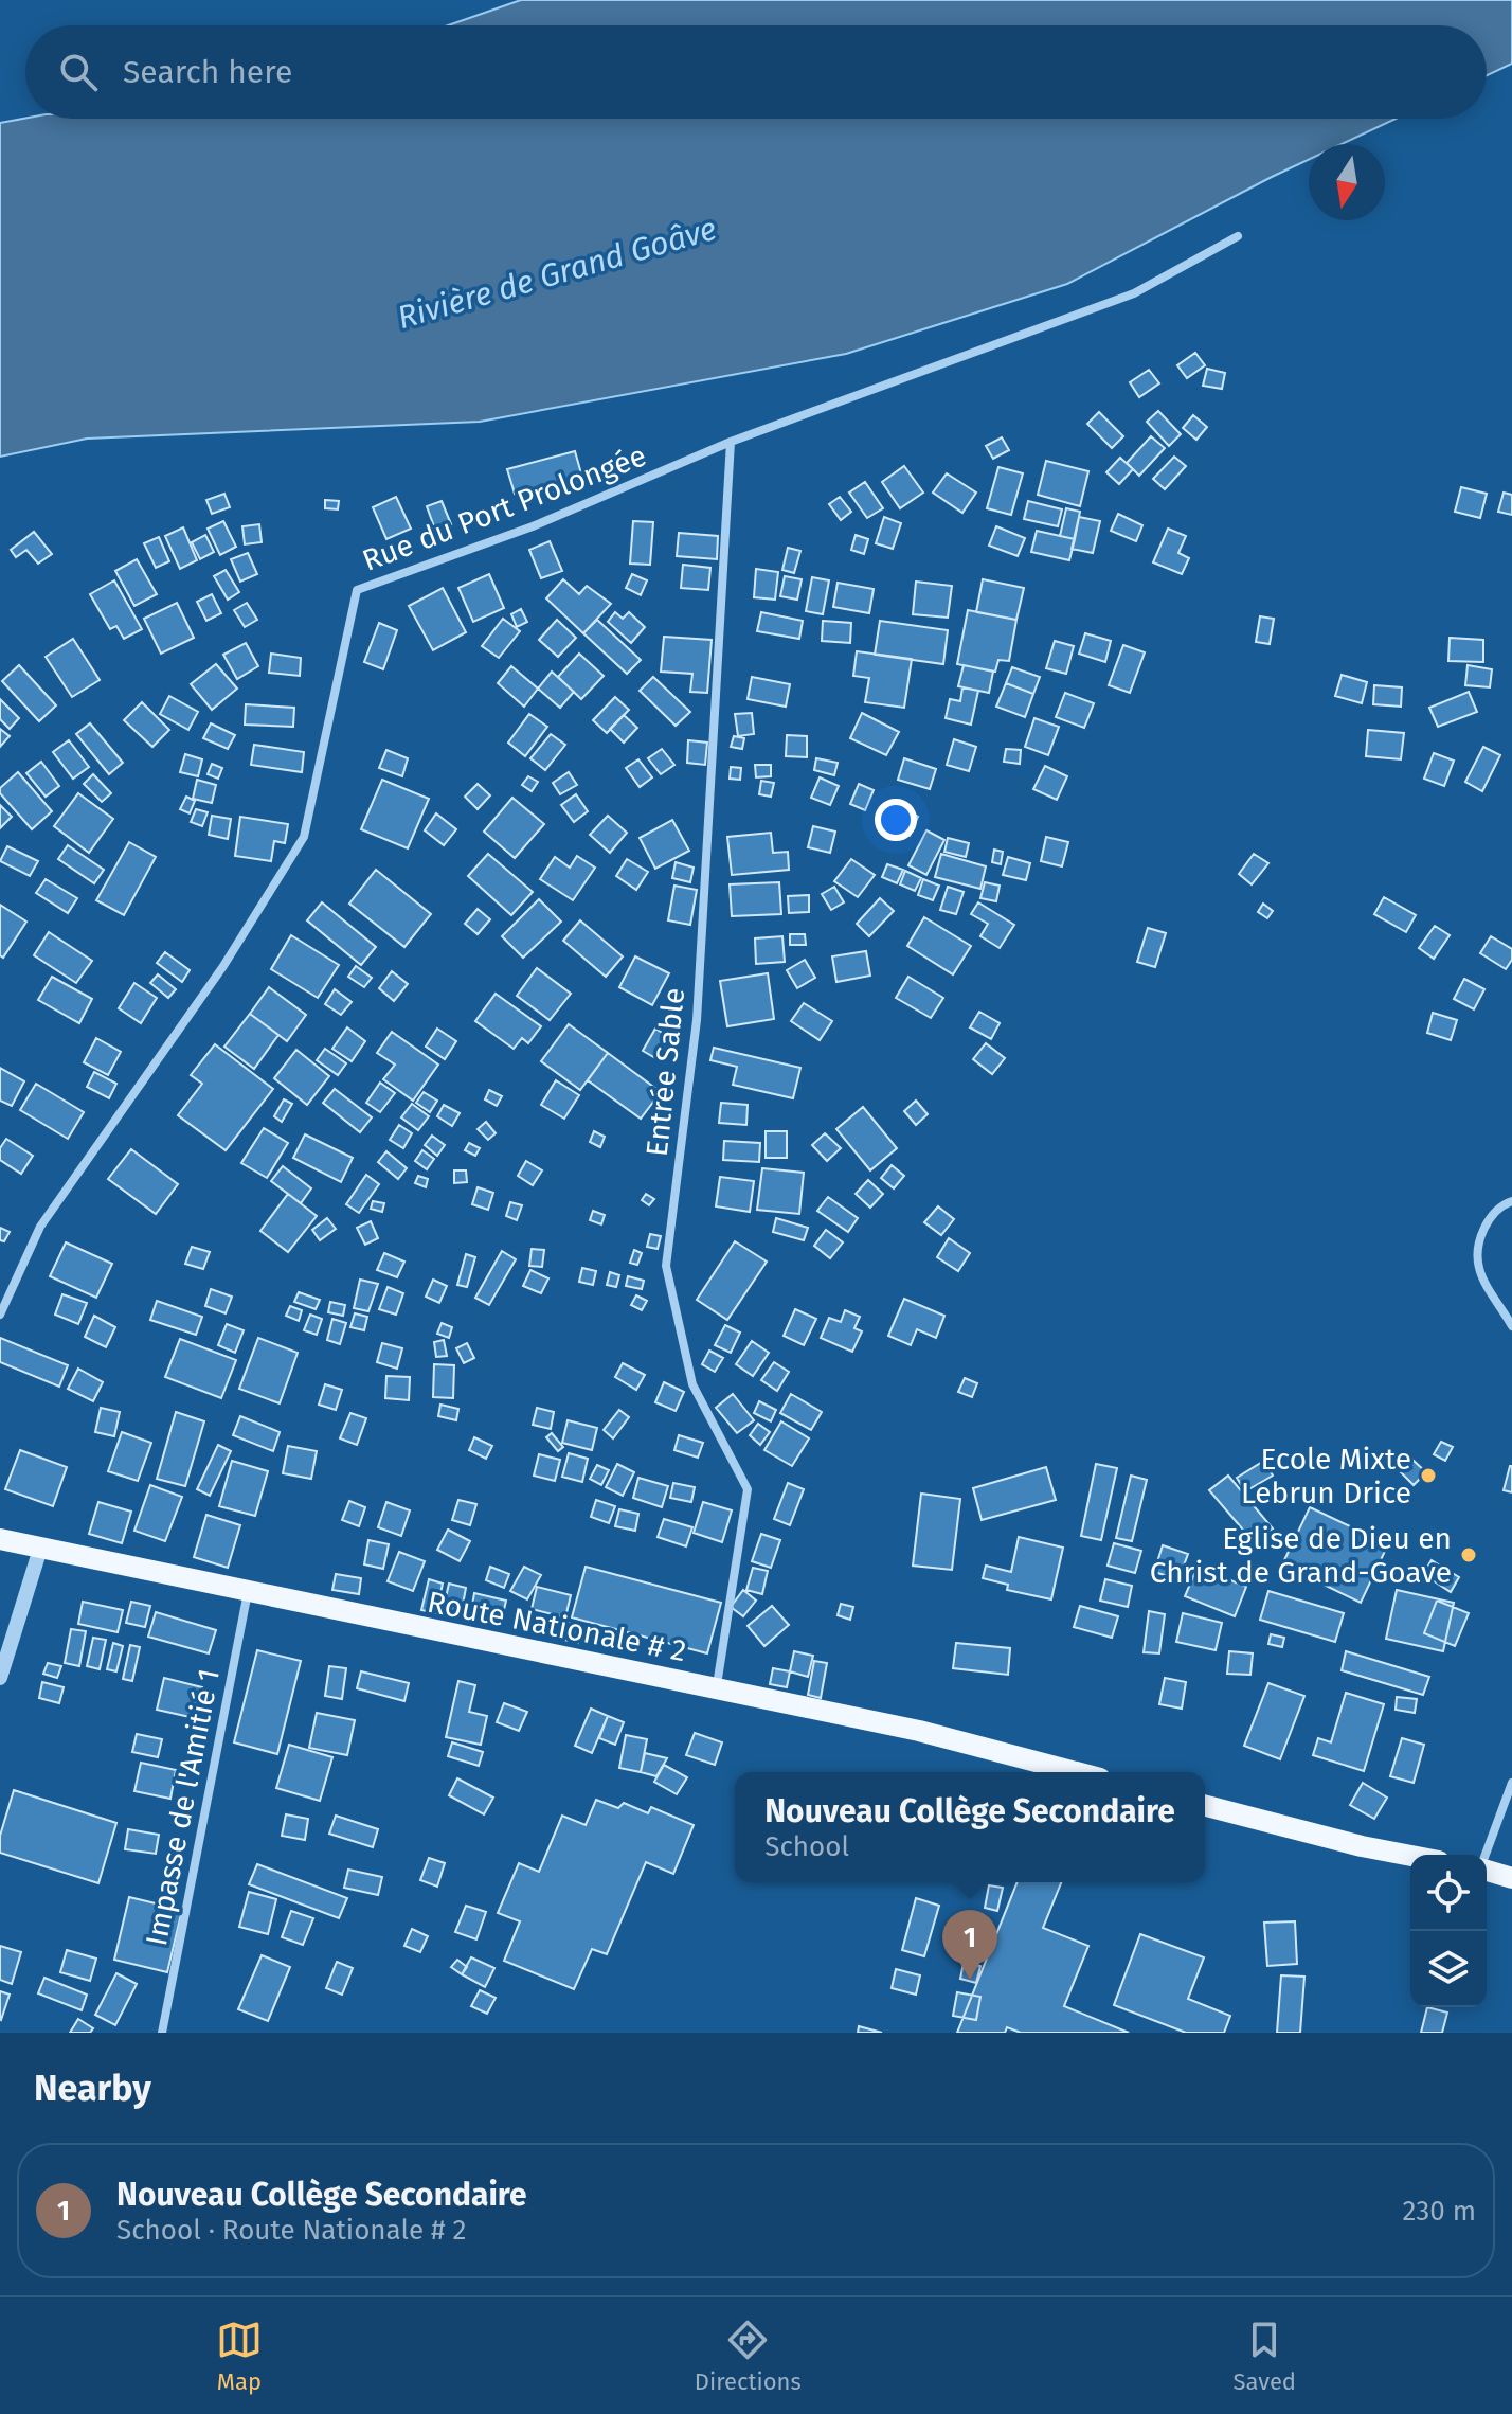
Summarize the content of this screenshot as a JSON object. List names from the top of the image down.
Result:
{
  "streets": {
    "main road": ["Route Nationale # 2"],
    "street": ["Rue du Port Prolongée", "Entrée Sable", "Impasse de l'Amitié 1"]
  },
  "crossings": [
    ["Rue du Port Prolongée", "Entrée Sable"],
    ["Entrée Sable", "Route Nationale # 2"],
    ["Route Nationale # 2", "Impasse de l'Amitié 1"]
  ],
  "water": ["Rivière de Grand Goâve"],
  "places": ["Ecole Mixte Lebrun Drice", "Eglise de Dieu en Christ de Grand-Goave"],
  "north": "bottom",
  "page": {
    "search": "Search here",
    "popup": ["Nouveau Collège Secondaire", "School"],
    "pins": "1",
    "heading": "Nearby",
    "list": [
      {
        "mark": "1",
        "name": "Nouveau Collège Secondaire",
        "note": "School · Route Nationale # 2",
        "value": "230 m"
      }
    ],
    "nav": ["Map", "Directions", "Saved"]
  }
}
